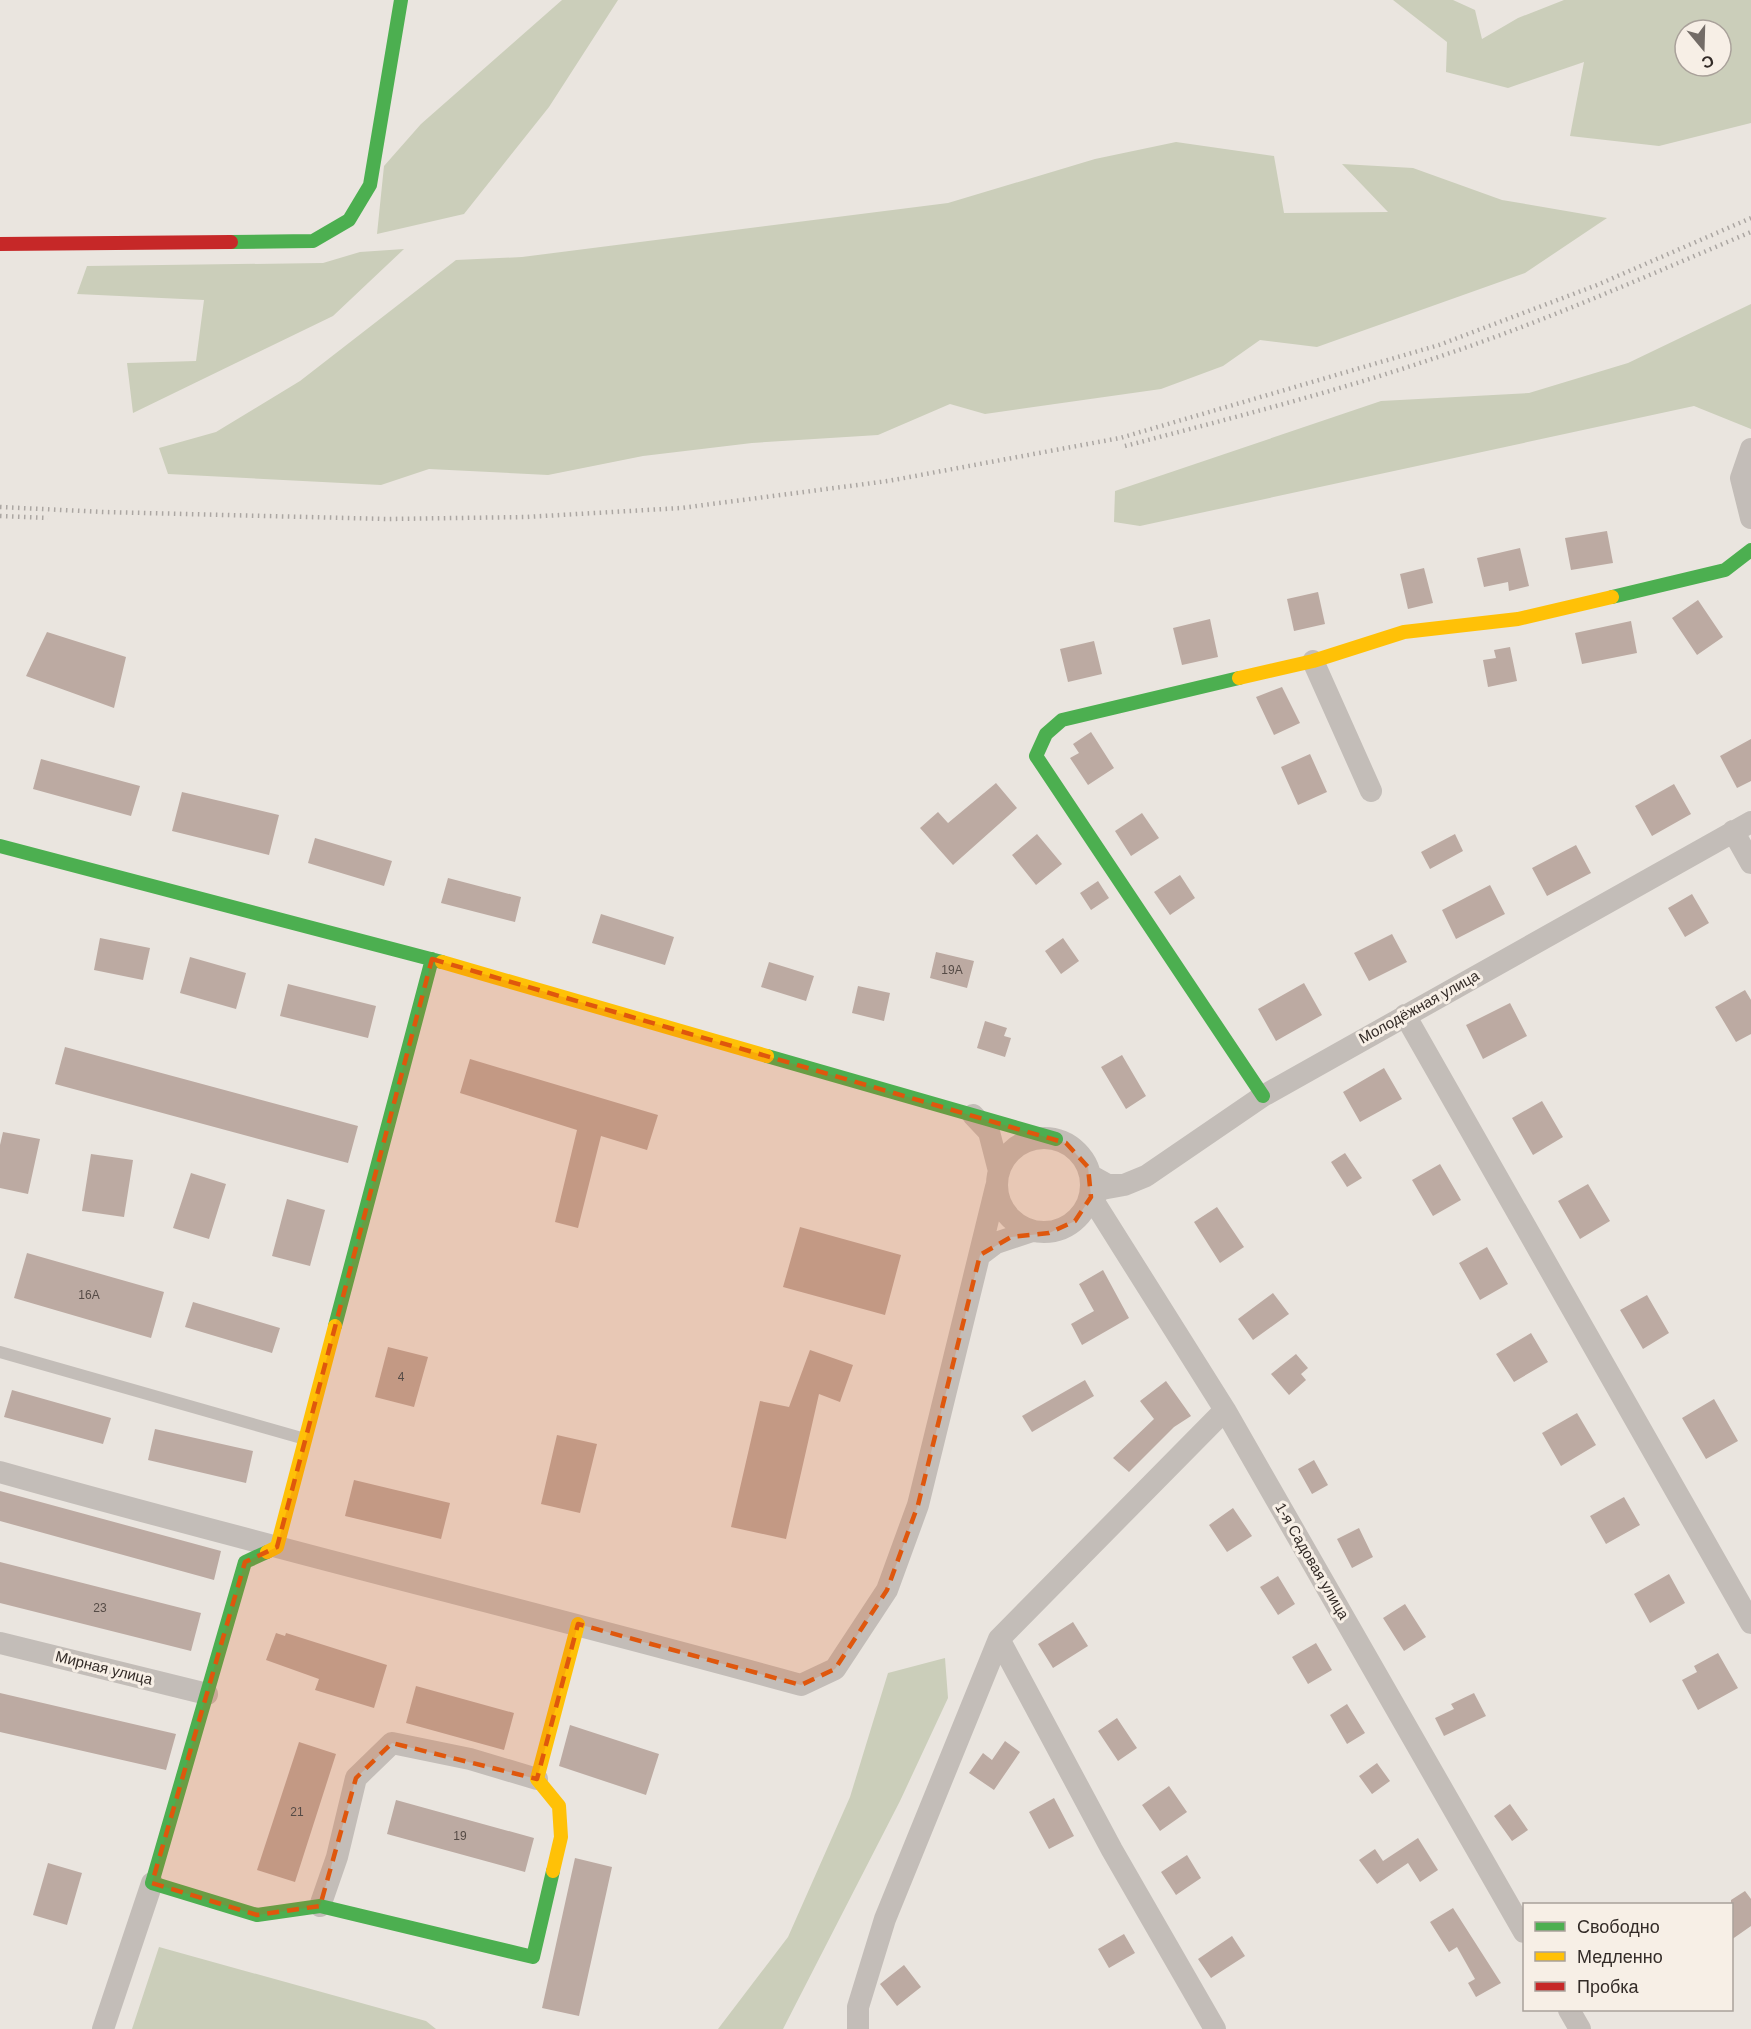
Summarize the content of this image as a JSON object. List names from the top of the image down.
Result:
{
  "streets": {
    "street": ["Молодёжная улица", "1-я Садовая улица", "Мирная улица"]
  },
  "crossings": [
    ["Молодёжная улица", "1-я Садовая улица"]
  ],
  "house_numbers": [
    "19А",
    "16А",
    "4",
    "23",
    "21",
    "19"
  ],
  "legend": ["Свободно", "Медленно", "Пробка"],
  "north": "bottom"
}
